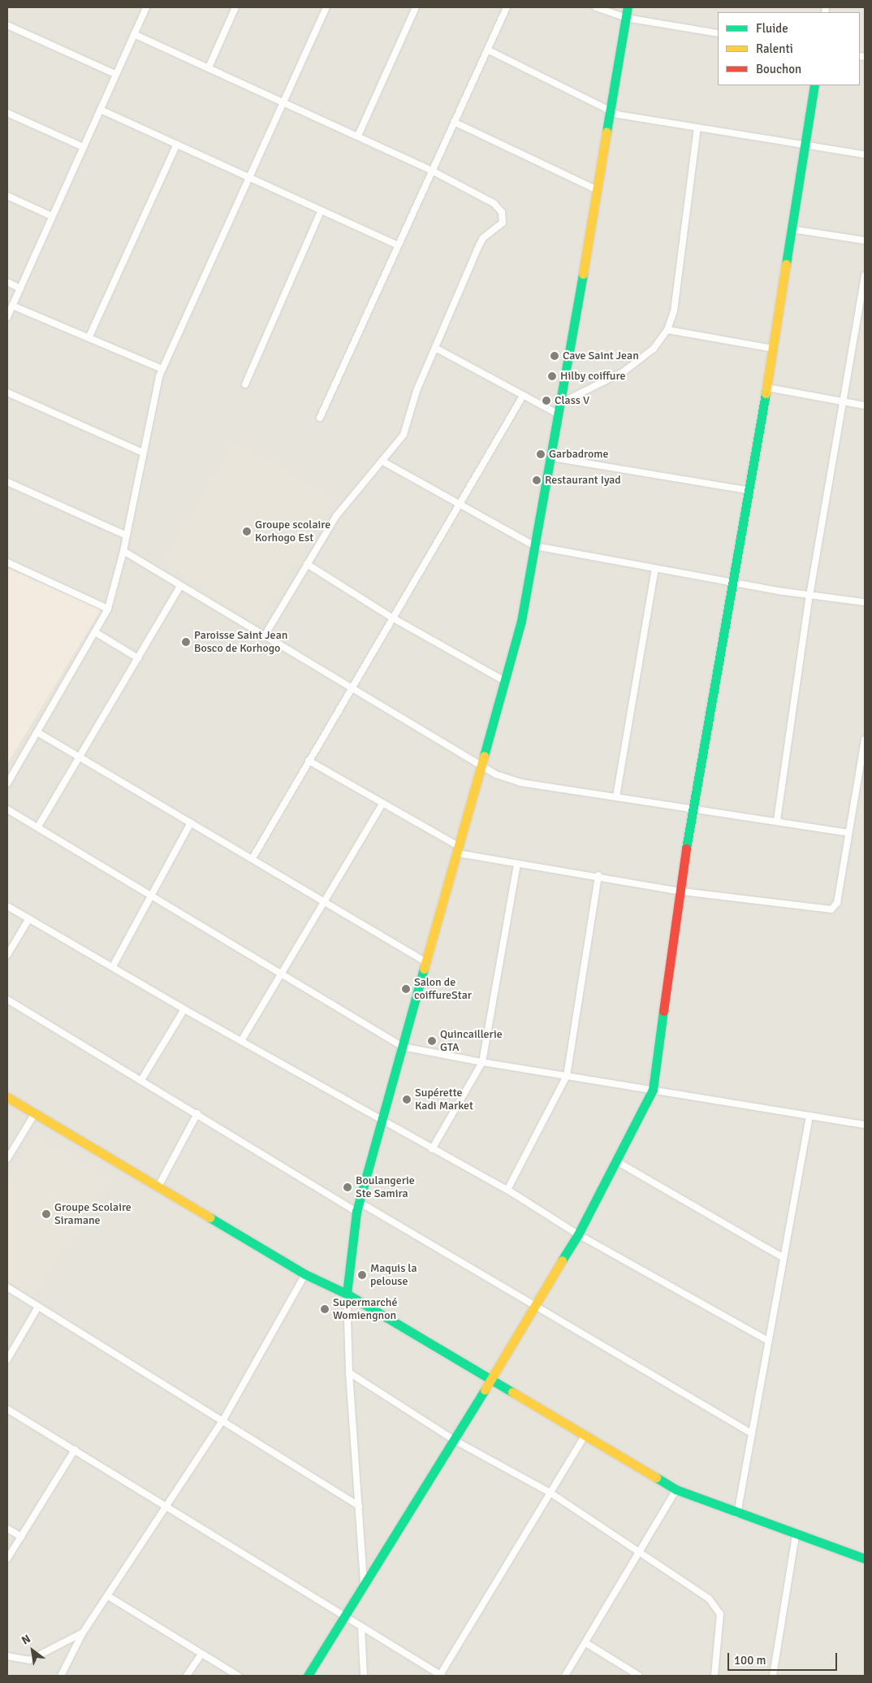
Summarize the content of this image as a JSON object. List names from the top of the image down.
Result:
{
  "places": [
    "Cave Saint Jean",
    "Hilby coiffure",
    "Class V",
    "Garbadrome",
    "Restaurant Iyad",
    "Groupe scolaire Korhogo Est",
    "Paroisse Saint Jean Bosco de Korhogo",
    "Salon de coiffureStar",
    "Quincaillerie GTA",
    "Supérette Kadi Market",
    "Boulangerie Ste Samira",
    "Groupe Scolaire Siramane",
    "Maquis la pelouse",
    "Supermarché Womiengnon"
  ],
  "legend": ["Fluide", "Ralenti", "Bouchon"],
  "scale_bar": "100 m",
  "north": "top left"
}
